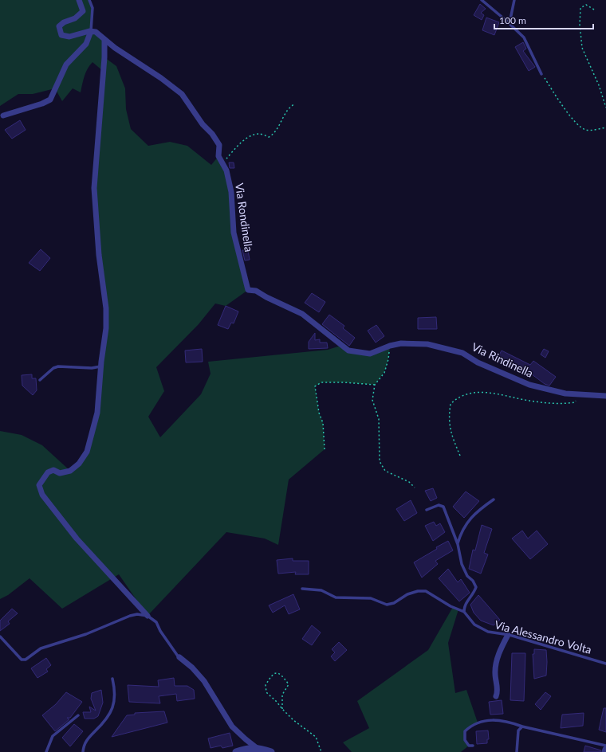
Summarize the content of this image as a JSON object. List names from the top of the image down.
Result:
{
  "streets": {
    "street": ["Via Rondinella", "Via Rindinella"],
    "lane": ["Via Alessandro Volta"]
  },
  "crossings": [
    ["Via Rondinella", "Via Rindinella"]
  ],
  "scale_bar": "100 m"
}
